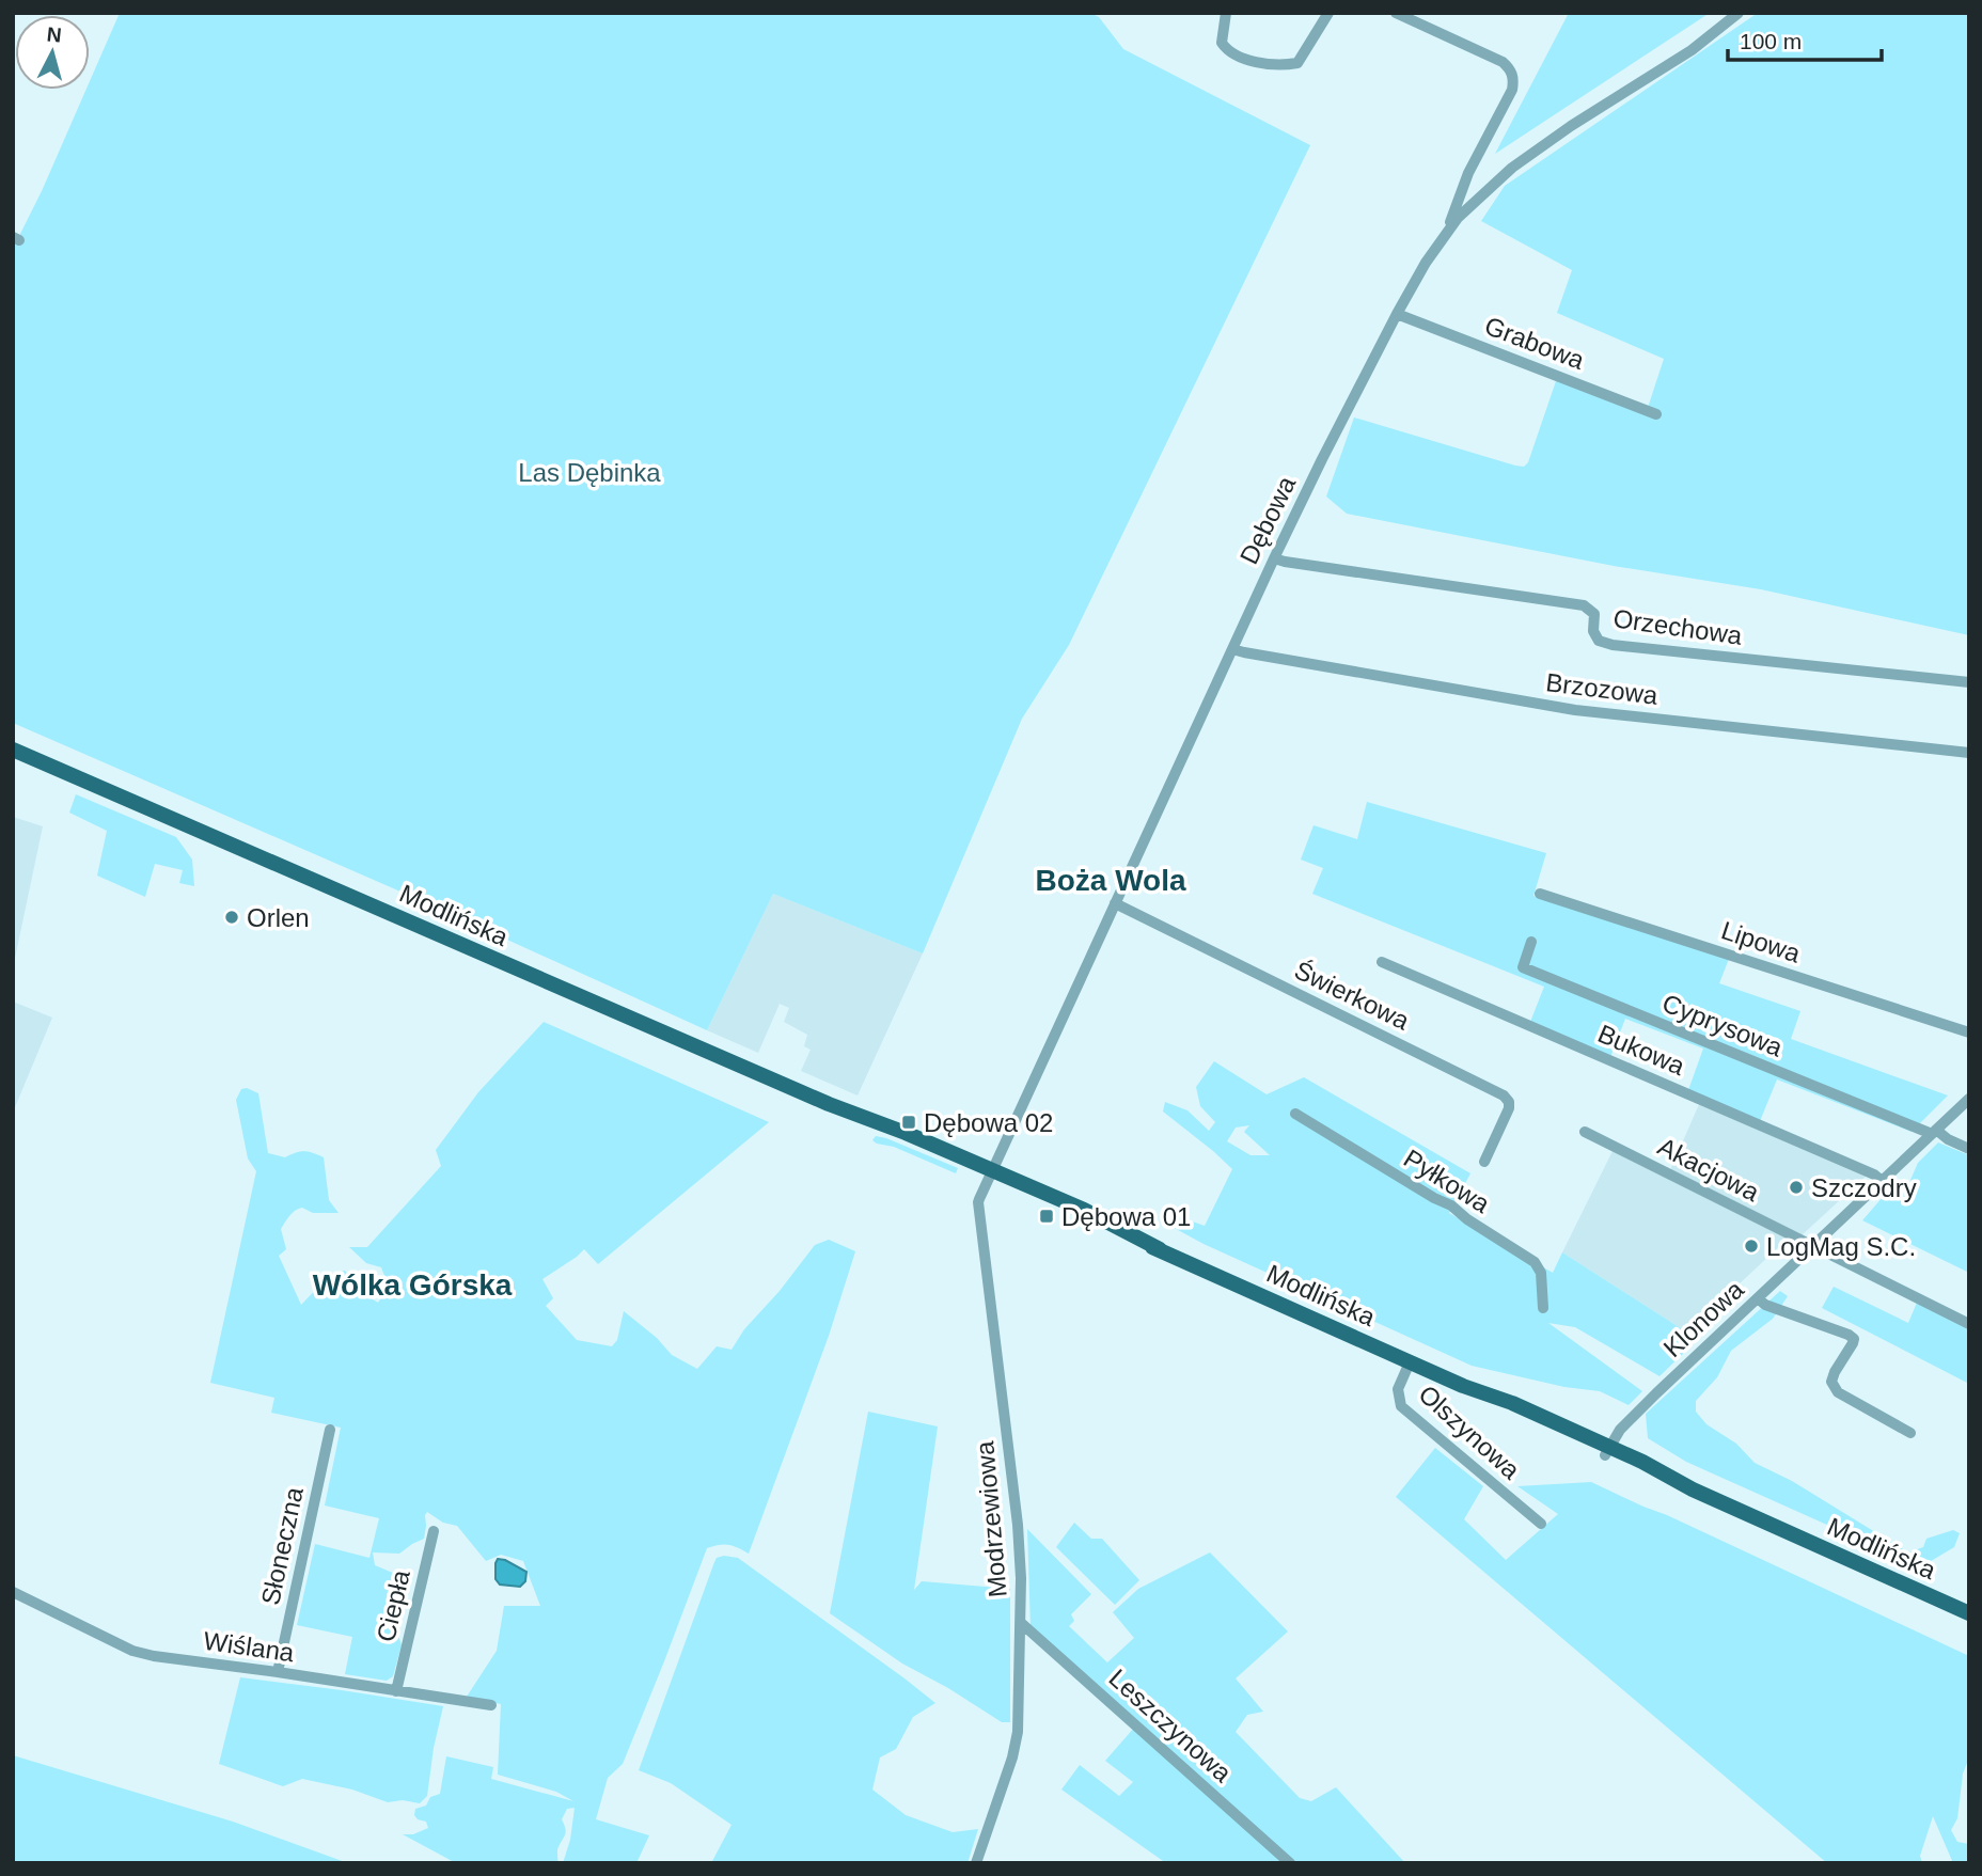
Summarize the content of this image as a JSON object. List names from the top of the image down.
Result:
{
  "streets": {
    "main road": ["Modlińska"],
    "street": [
      "Grabowa",
      "Dębowa",
      "Orzechowa",
      "Brzozowa",
      "Lipowa",
      "Świerkowa",
      "Cyprysowa",
      "Bukowa",
      "Akacjowa",
      "Pyłkowa",
      "Klonowa",
      "Olszynowa",
      "Modrzewiowa",
      "Słoneczna",
      "Ciepła",
      "Wiślana",
      "Leszczynowa"
    ]
  },
  "crossings": [
    ["Grabowa", "Dębowa"],
    ["Dębowa", "Orzechowa"],
    ["Dębowa", "Brzozowa"],
    ["Dębowa", "Modlińska"],
    ["Dębowa", "Świerkowa"],
    ["Dębowa", "Modrzewiowa"],
    ["Modlińska", "Klonowa"],
    ["Modlińska", "Olszynowa"],
    ["Modlińska", "Modrzewiowa"],
    ["Cyprysowa", "Klonowa"],
    ["Bukowa", "Klonowa"],
    ["Akacjowa", "Klonowa"],
    ["Modrzewiowa", "Leszczynowa"],
    ["Słoneczna", "Wiślana"],
    ["Ciepła", "Wiślana"]
  ],
  "districts": ["Boża Wola", "Wólka Górska"],
  "parks": ["Las Dębinka"],
  "places": {
    "other": ["Orlen", "Szczodry", "LogMag S.C."],
    "transit": ["Dębowa 02", "Dębowa 01"]
  },
  "scale_bar": "100 m",
  "north": "top"
}
